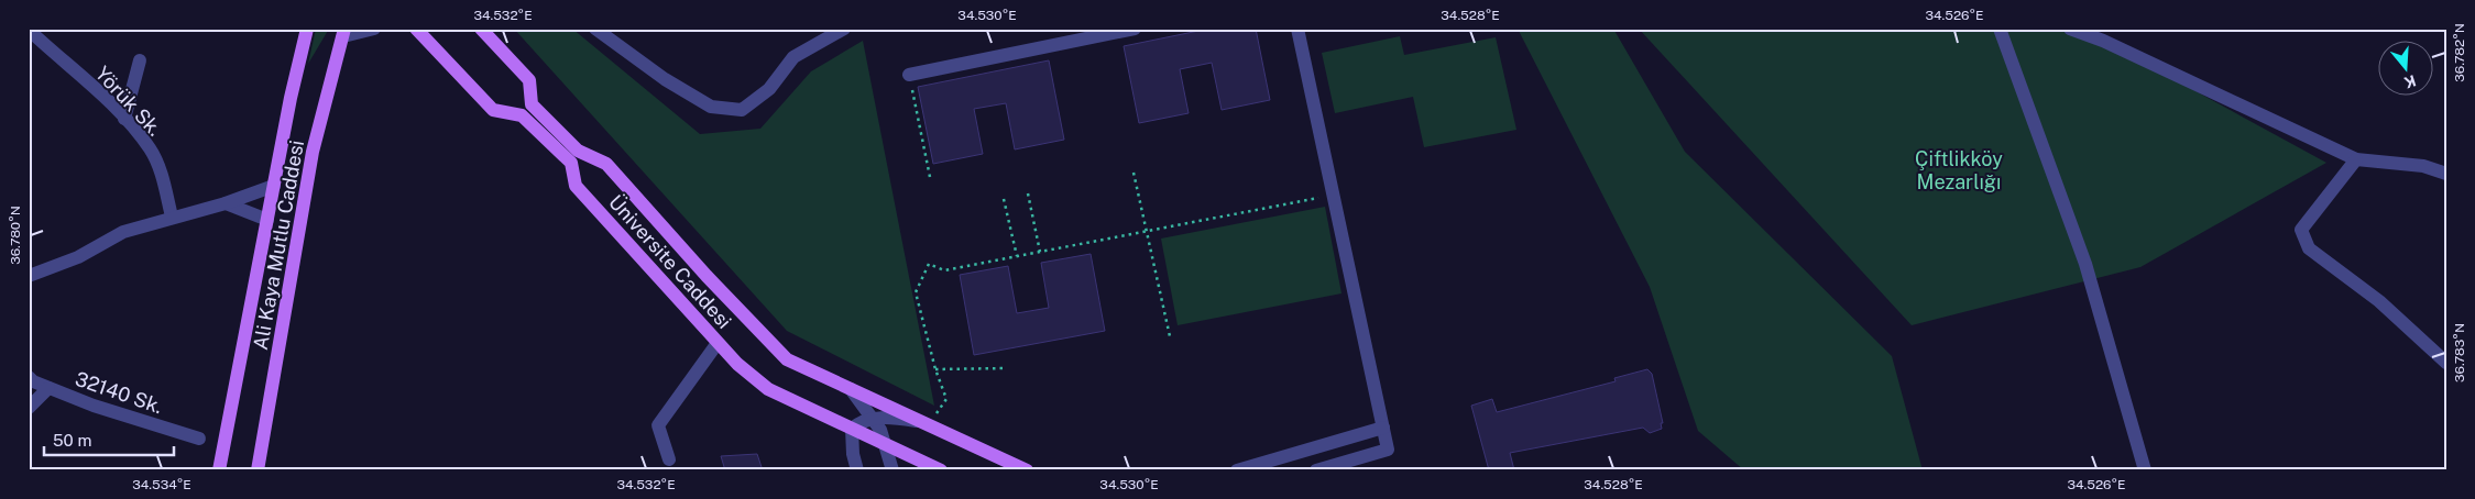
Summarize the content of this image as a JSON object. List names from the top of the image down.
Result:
{
  "streets": {
    "main road": ["Ali Kaya Mutlu Caddesi", "Üniversite Caddesi"],
    "street": ["Yörük Sk.", "32140 Sk."]
  },
  "parks": ["Çiftlikköy Mezarlığı"],
  "scale_bar": "50 m",
  "north": "bottom",
  "coordinates": [
    "34.532°E",
    "34.530°E",
    "34.528°E",
    "34.526°E",
    "36.782°N",
    "36.780°N",
    "36.783°N",
    "34.534°E"
  ]
}
